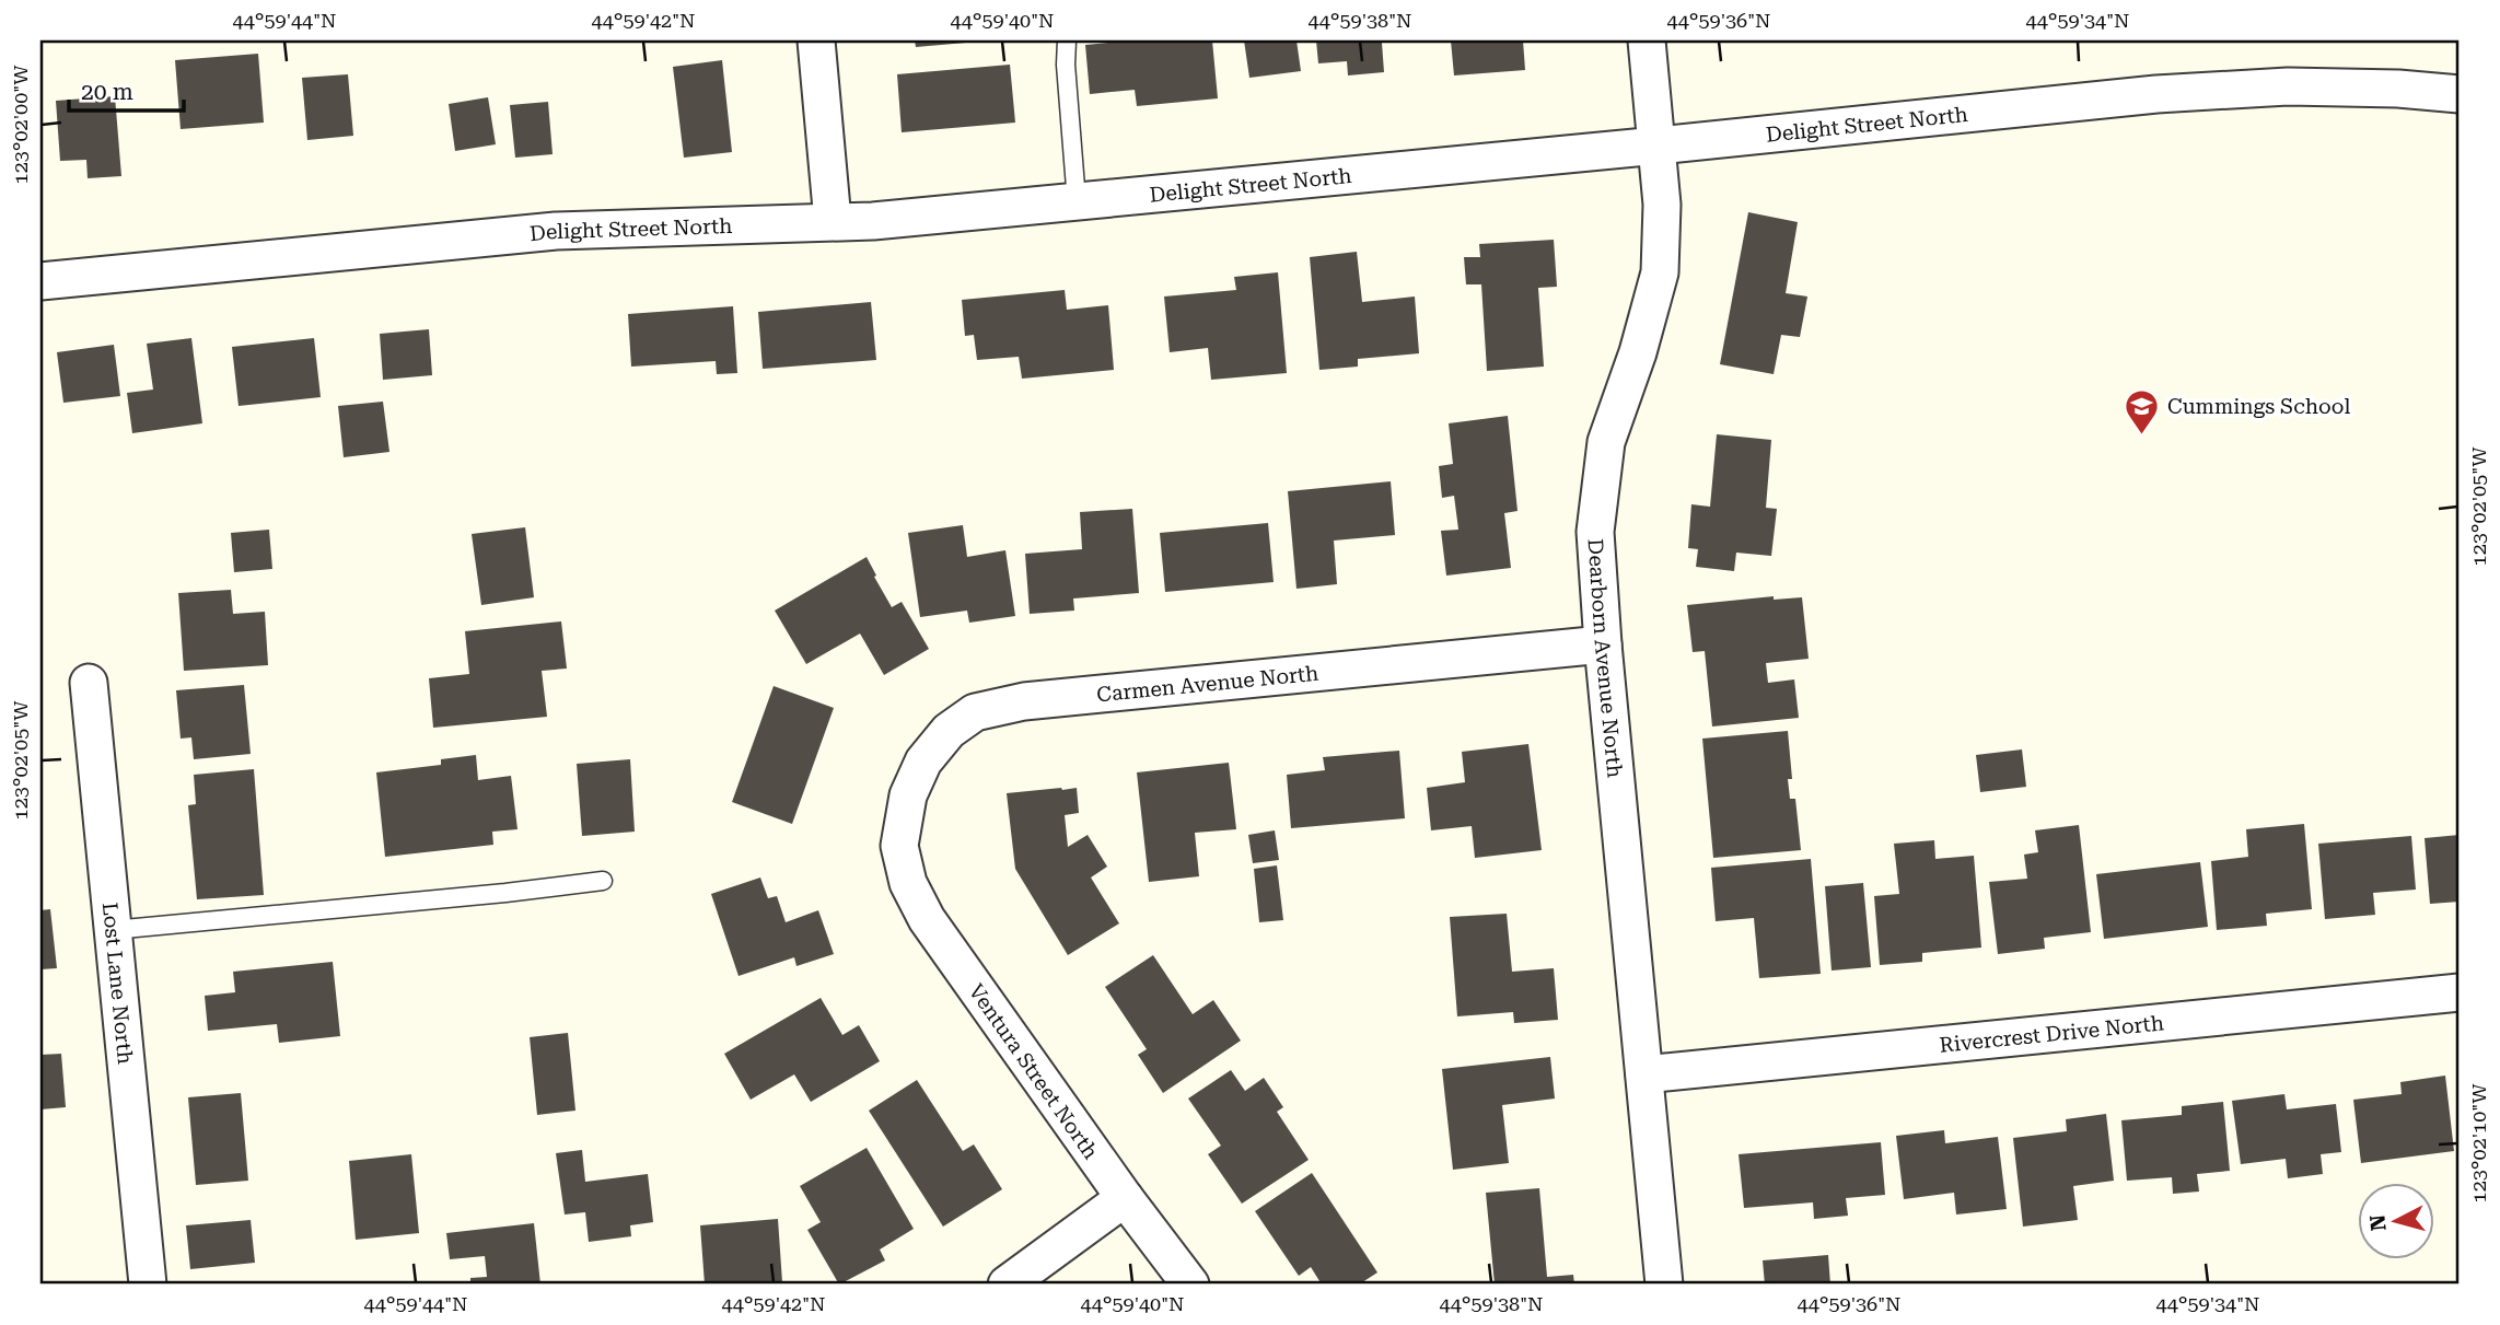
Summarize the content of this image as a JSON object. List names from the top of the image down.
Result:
{
  "streets": {
    "street": [
      "Delight Street North",
      "Dearborn Avenue North",
      "Carmen Avenue North",
      "Lost Lane North",
      "Rivercrest Drive North",
      "Ventura Street North"
    ]
  },
  "crossings": [
    ["Delight Street North", "Dearborn Avenue North"],
    ["Dearborn Avenue North", "Carmen Avenue North"],
    ["Dearborn Avenue North", "Rivercrest Drive North"],
    ["Carmen Avenue North", "Ventura Street North"]
  ],
  "places": {
    "school or university": ["Cummings School"]
  },
  "scale_bar": "20 m",
  "north": "left",
  "coordinates": [
    "44°59'44\"N",
    "44°59'42\"N",
    "44°59'40\"N",
    "44°59'38\"N",
    "44°59'36\"N",
    "44°59'34\"N",
    "123°02'00\"W",
    "123°02'05\"W",
    "123°02'10\"W"
  ]
}
